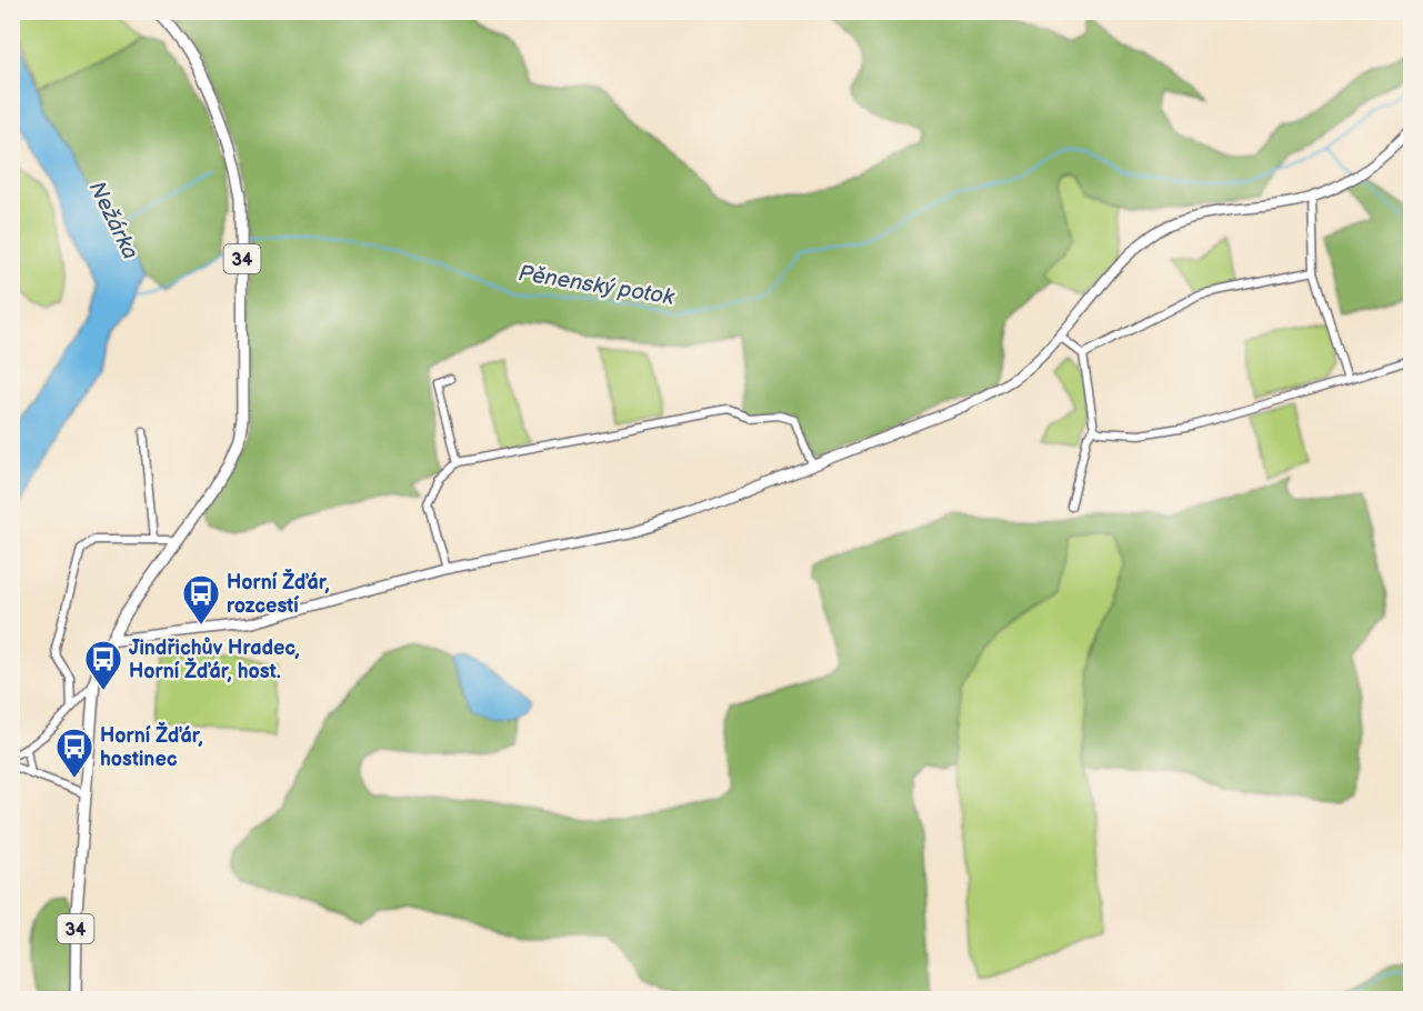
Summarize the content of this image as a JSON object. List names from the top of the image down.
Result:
{
  "streets": {
    "main road": ["34"]
  },
  "water": ["Nežárka", "Pěnenský potok"],
  "places": {
    "bus stop": ["Horní Žďár, rozcestí", "Jindřichův Hradec, Horní Žďár, host.", "Horní Žďár, hostinec"]
  }
}
